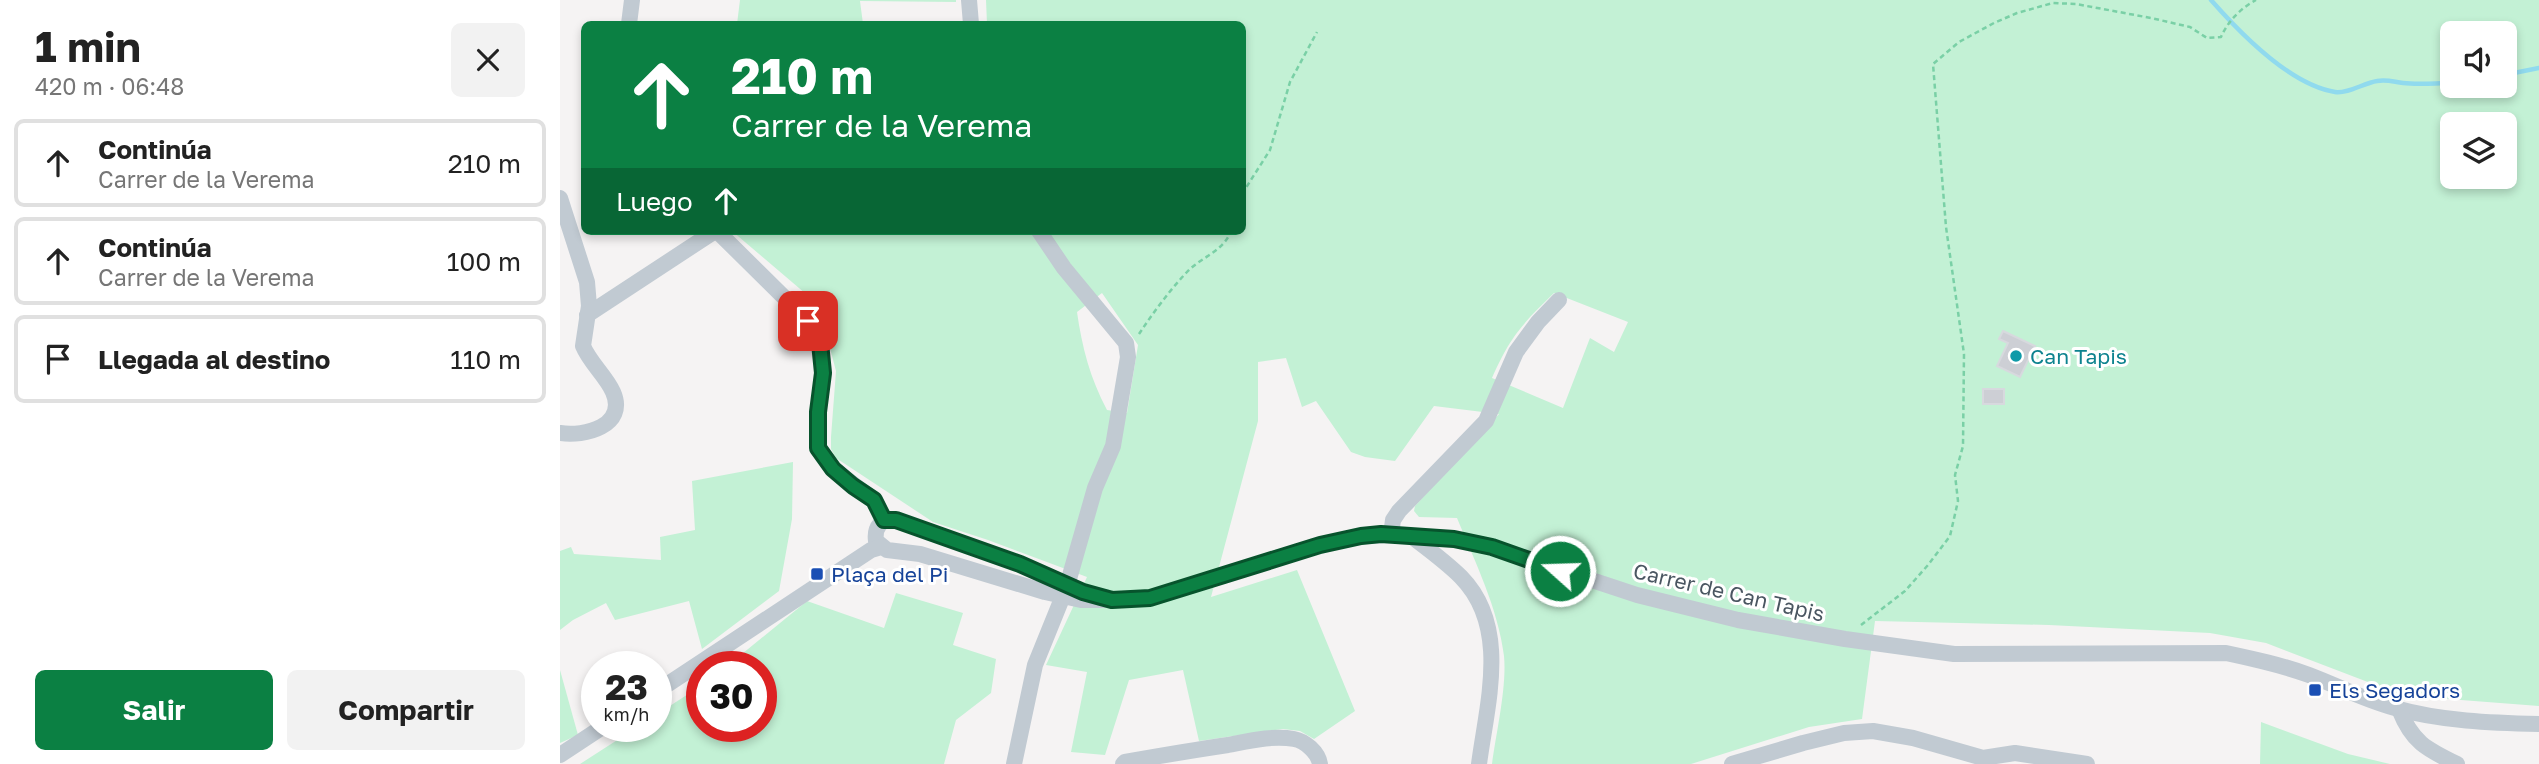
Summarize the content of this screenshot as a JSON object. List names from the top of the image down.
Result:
{
  "streets": {
    "street": ["Carrer de Can Tapis"]
  },
  "places": {
    "other": ["Can Tapis"],
    "transit": ["Plaça del Pi", "Els Segadors"]
  },
  "page": {
    "heading": ["1 min", "420 m · 06:48"],
    "turn": ["210 m", "Carrer de la Verema"],
    "list": [
      {
        "name": "Continúa",
        "note": "Carrer de la Verema",
        "value": "210 m"
      },
      {
        "name": "Continúa",
        "note": "Carrer de la Verema",
        "value": "100 m"
      },
      {
        "name": "Llegada al destino",
        "value": "110 m"
      }
    ],
    "then": "Luego",
    "speed": "23 km/h",
    "limit": "30",
    "buttons": ["Salir", "Compartir"]
  }
}
